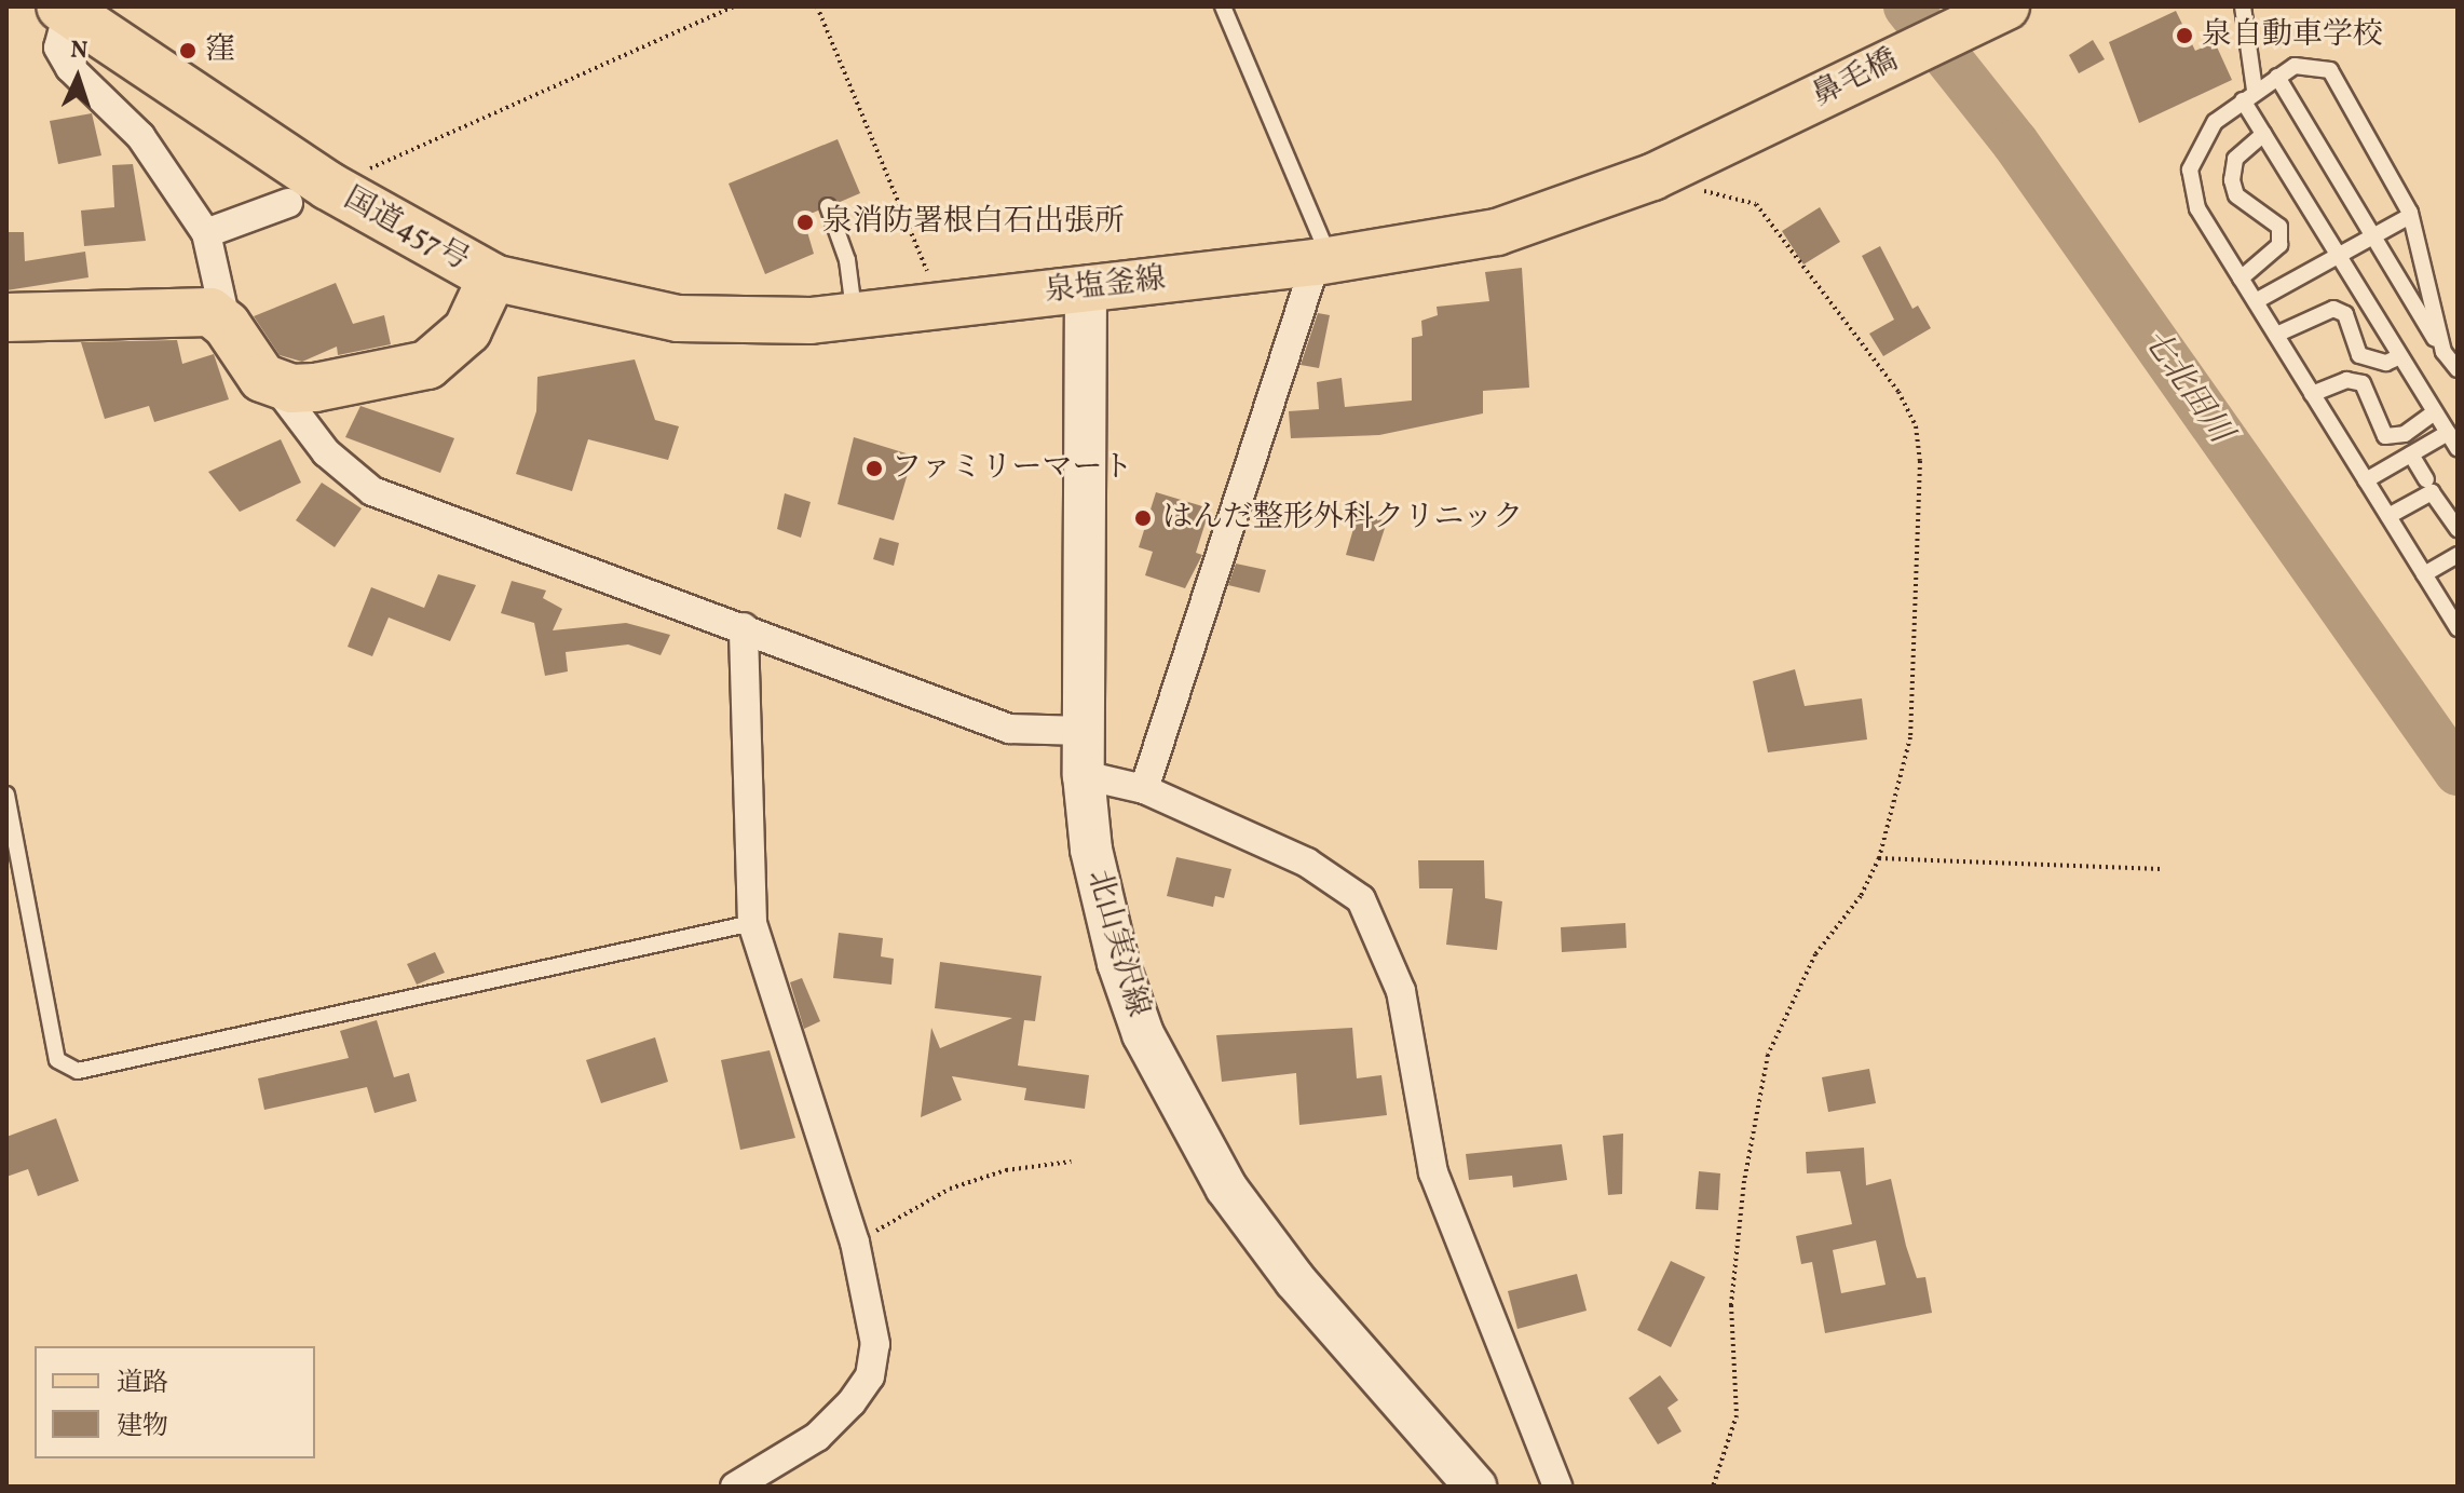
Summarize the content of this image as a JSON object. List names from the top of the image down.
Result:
{
  "streets": {
    "highway": ["国道457号"],
    "main road": ["鼻毛橋", "泉塩釜線"],
    "street": ["北山実沢線"]
  },
  "crossings": [
    ["鼻毛橋", "泉塩釜線"],
    ["国道457号", "泉塩釜線"],
    ["泉塩釜線", "北山実沢線"]
  ],
  "water": ["七北田川"],
  "places": [
    "泉自動車学校",
    "窪",
    "泉消防署根白石出張所",
    "ファミリーマート",
    "はんだ整形外科クリニック"
  ],
  "legend": ["道路", "建物"],
  "north": "top"
}
